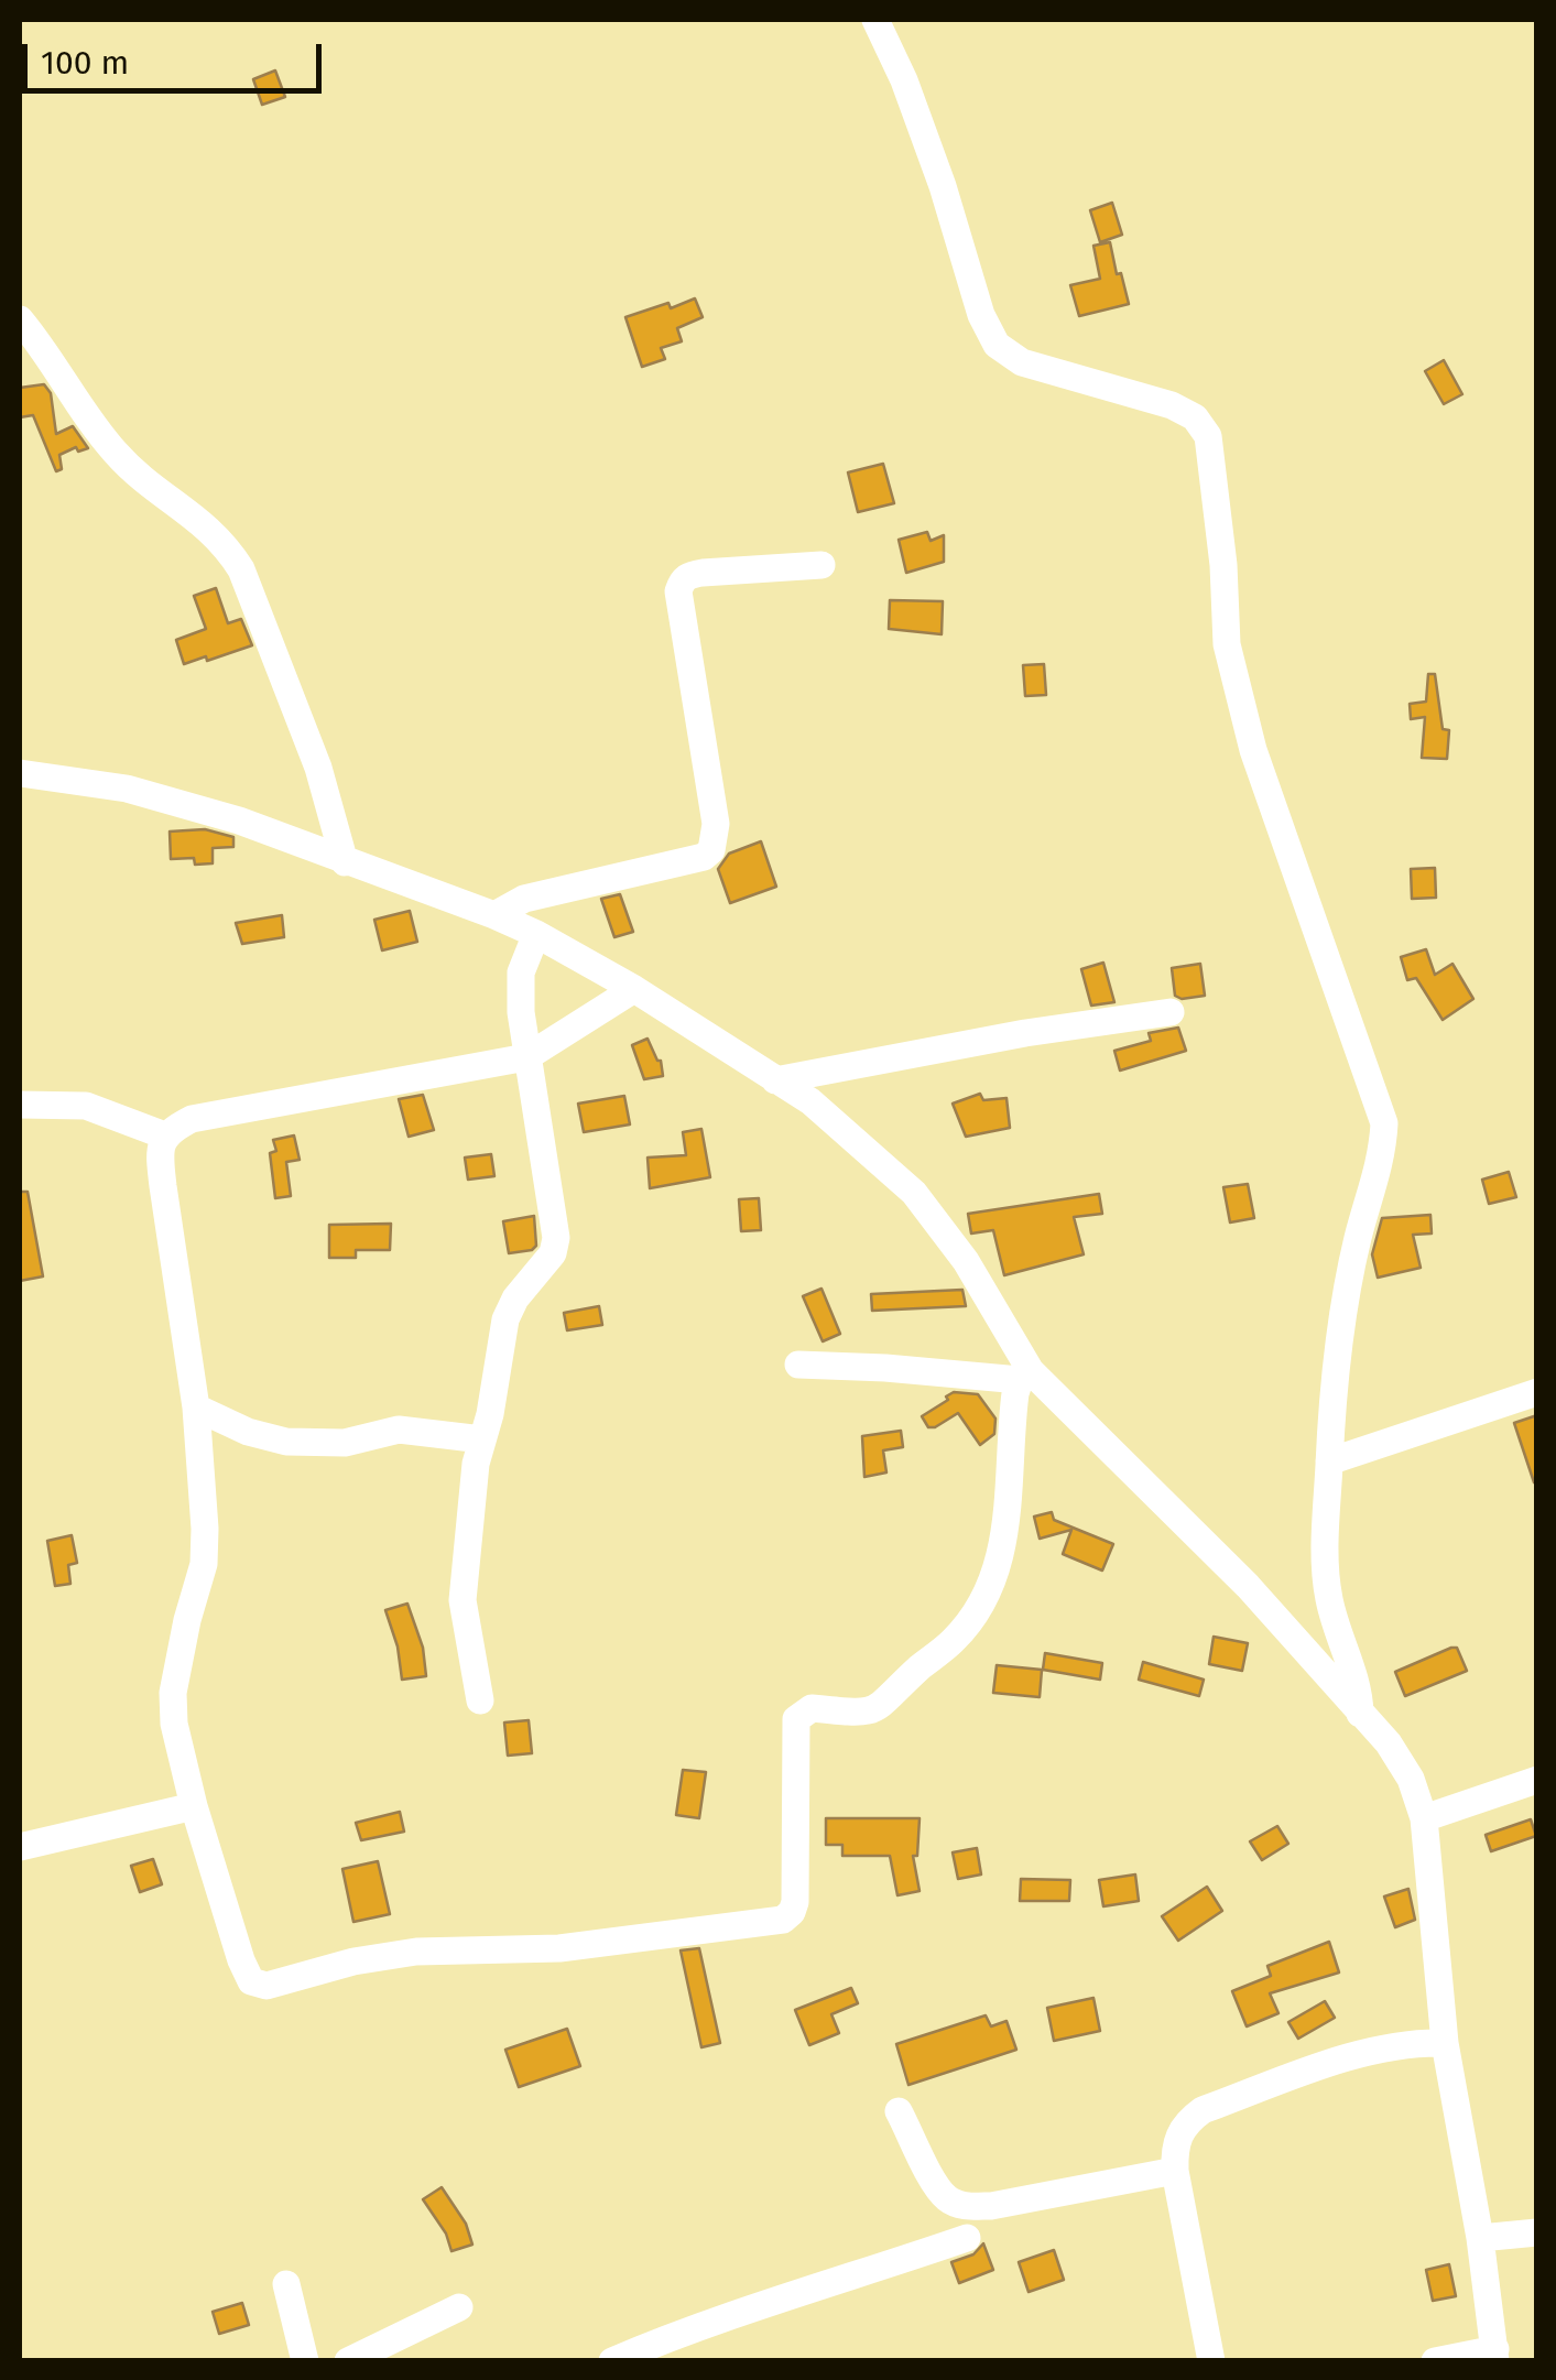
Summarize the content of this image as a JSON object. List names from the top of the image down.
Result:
{
  "scale_bar": "100 m"
}
